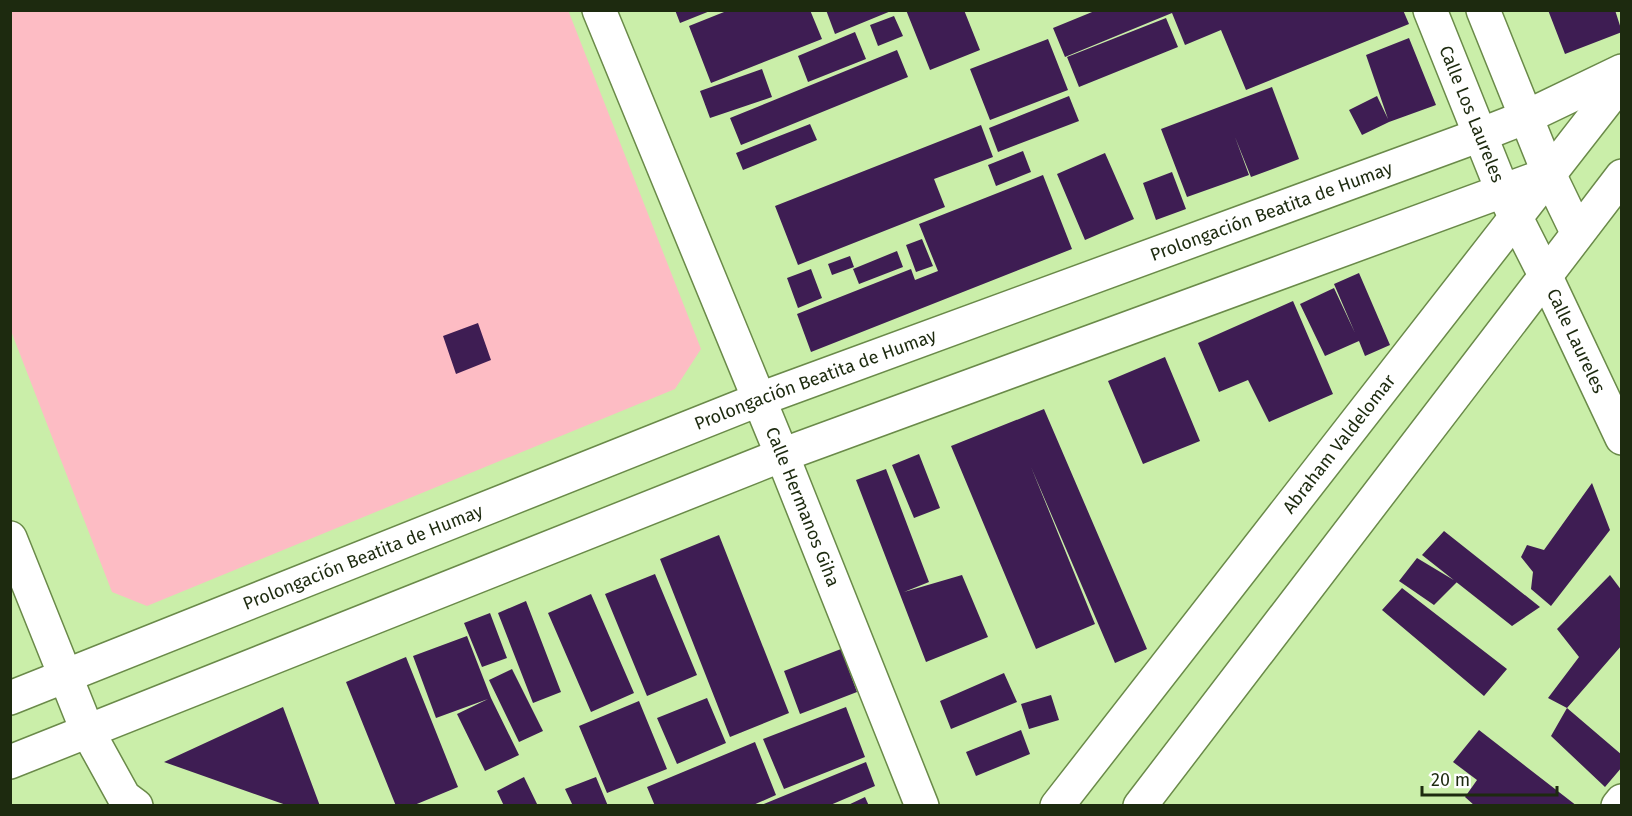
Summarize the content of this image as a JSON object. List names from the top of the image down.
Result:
{
  "streets": {
    "street": [
      "Calle Los Laureles",
      "Prolongación Beatita de Humay",
      "Calle Laureles",
      "Abraham Valdelomar",
      "Calle Hermanos Giha"
    ]
  },
  "crossings": [
    ["Calle Los Laureles", "Prolongación Beatita de Humay"],
    ["Calle Los Laureles", "Calle Laureles"],
    ["Calle Los Laureles", "Abraham Valdelomar"],
    ["Prolongación Beatita de Humay", "Calle Hermanos Giha"]
  ],
  "scale_bar": "20 m"
}
